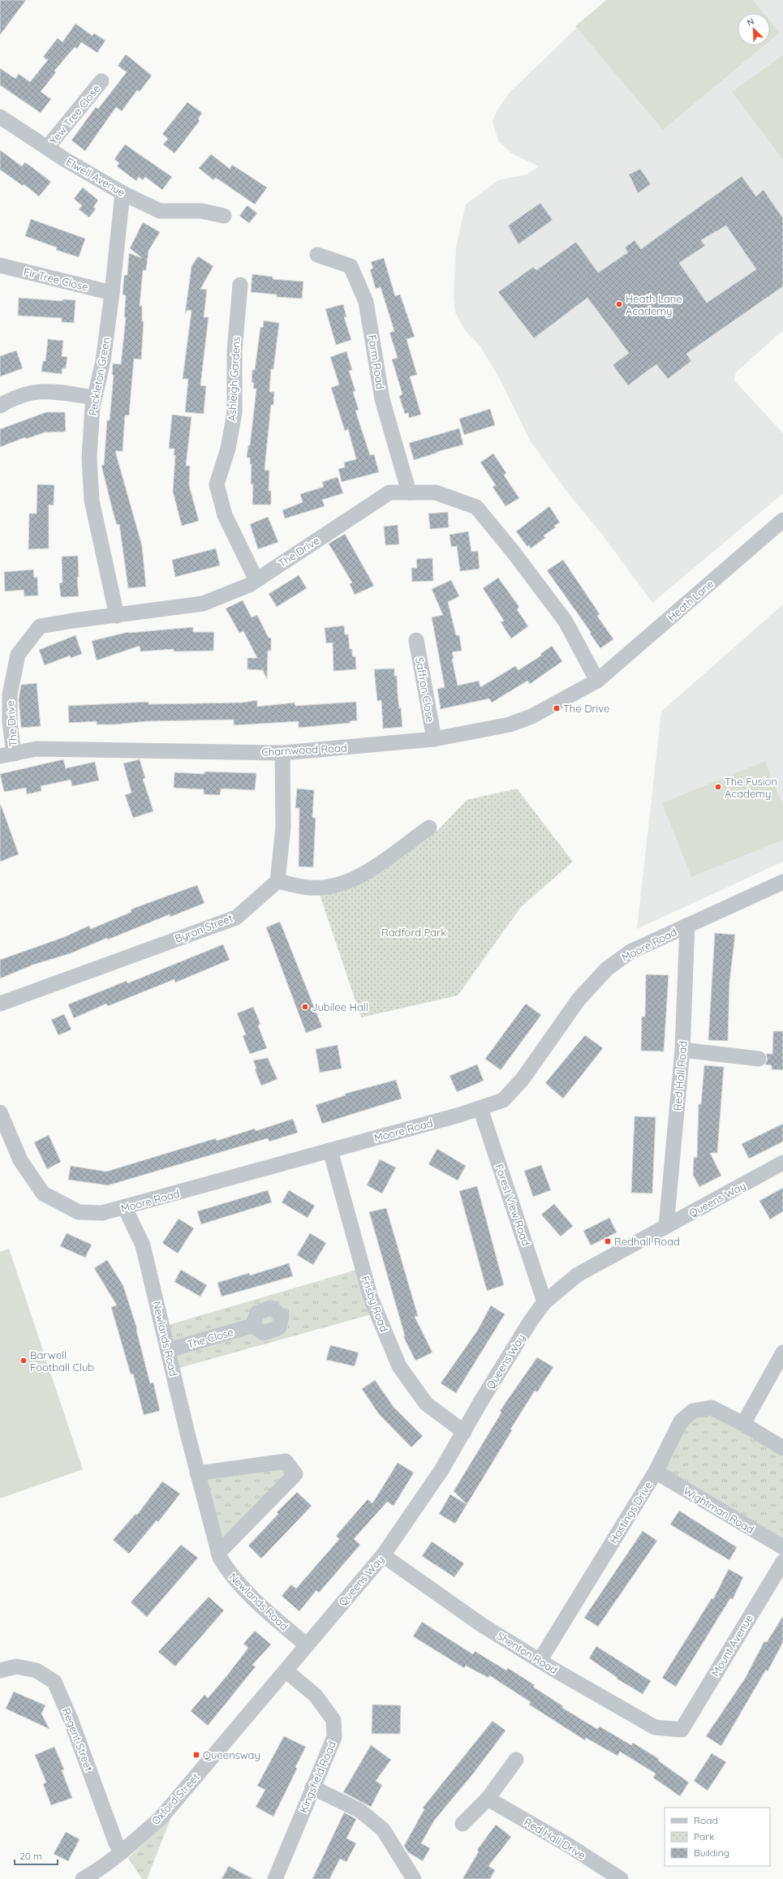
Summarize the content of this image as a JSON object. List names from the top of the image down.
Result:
{
  "streets": {
    "street": [
      "Yew Tree Close",
      "Elwell Avenue",
      "Fir Tree Close",
      "Farm Road",
      "Peckleton Green",
      "Ashleigh Gardens",
      "The Drive",
      "Heath Lane",
      "Saffron Close",
      "Charnwood Road",
      "Byron Street",
      "Moore Road",
      "Red Hall Road",
      "Queens Way",
      "Forest View Road",
      "Frisby Road",
      "The Close",
      "Newlands Road",
      "Wightman Road",
      "Hastings Drive",
      "Mount Avenue",
      "Shenton Road",
      "Regent Street",
      "Kingsfield Road",
      "Oxford Street",
      "Red Hall Drive"
    ]
  },
  "crossings": [
    ["Yew Tree Close", "Elwell Avenue"],
    ["Elwell Avenue", "Peckleton Green"],
    ["Fir Tree Close", "Peckleton Green"],
    ["Farm Road", "The Drive"],
    ["Peckleton Green", "The Drive"],
    ["Ashleigh Gardens", "The Drive"],
    ["The Drive", "Heath Lane"],
    ["The Drive", "Charnwood Road"],
    ["Heath Lane", "Charnwood Road"],
    ["Saffron Close", "Charnwood Road"],
    ["Moore Road", "Red Hall Road"],
    ["Moore Road", "Forest View Road"],
    ["Moore Road", "Frisby Road"],
    ["Moore Road", "Newlands Road"],
    ["Red Hall Road", "Queens Way"],
    ["Queens Way", "Forest View Road"],
    ["Queens Way", "Frisby Road"],
    ["Queens Way", "Newlands Road"],
    ["Queens Way", "Shenton Road"],
    ["Queens Way", "Oxford Street"],
    ["The Close", "Newlands Road"],
    ["Newlands Road", "Oxford Street"],
    ["Wightman Road", "Hastings Drive"],
    ["Hastings Drive", "Shenton Road"],
    ["Mount Avenue", "Shenton Road"],
    ["Regent Street", "Oxford Street"],
    ["Kingsfield Road", "Oxford Street"]
  ],
  "parks": ["Radford Park"],
  "places": {
    "other": [
      "Heath Lane Academy",
      "The Fusion Academy",
      "Jubilee Hall",
      "Barwell Football Club"
    ],
    "transit": ["The Drive", "Redhall Road", "Queensway"]
  },
  "legend": ["Road", "Park", "Building"],
  "scale_bar": "20 m",
  "north": "top left"
}
